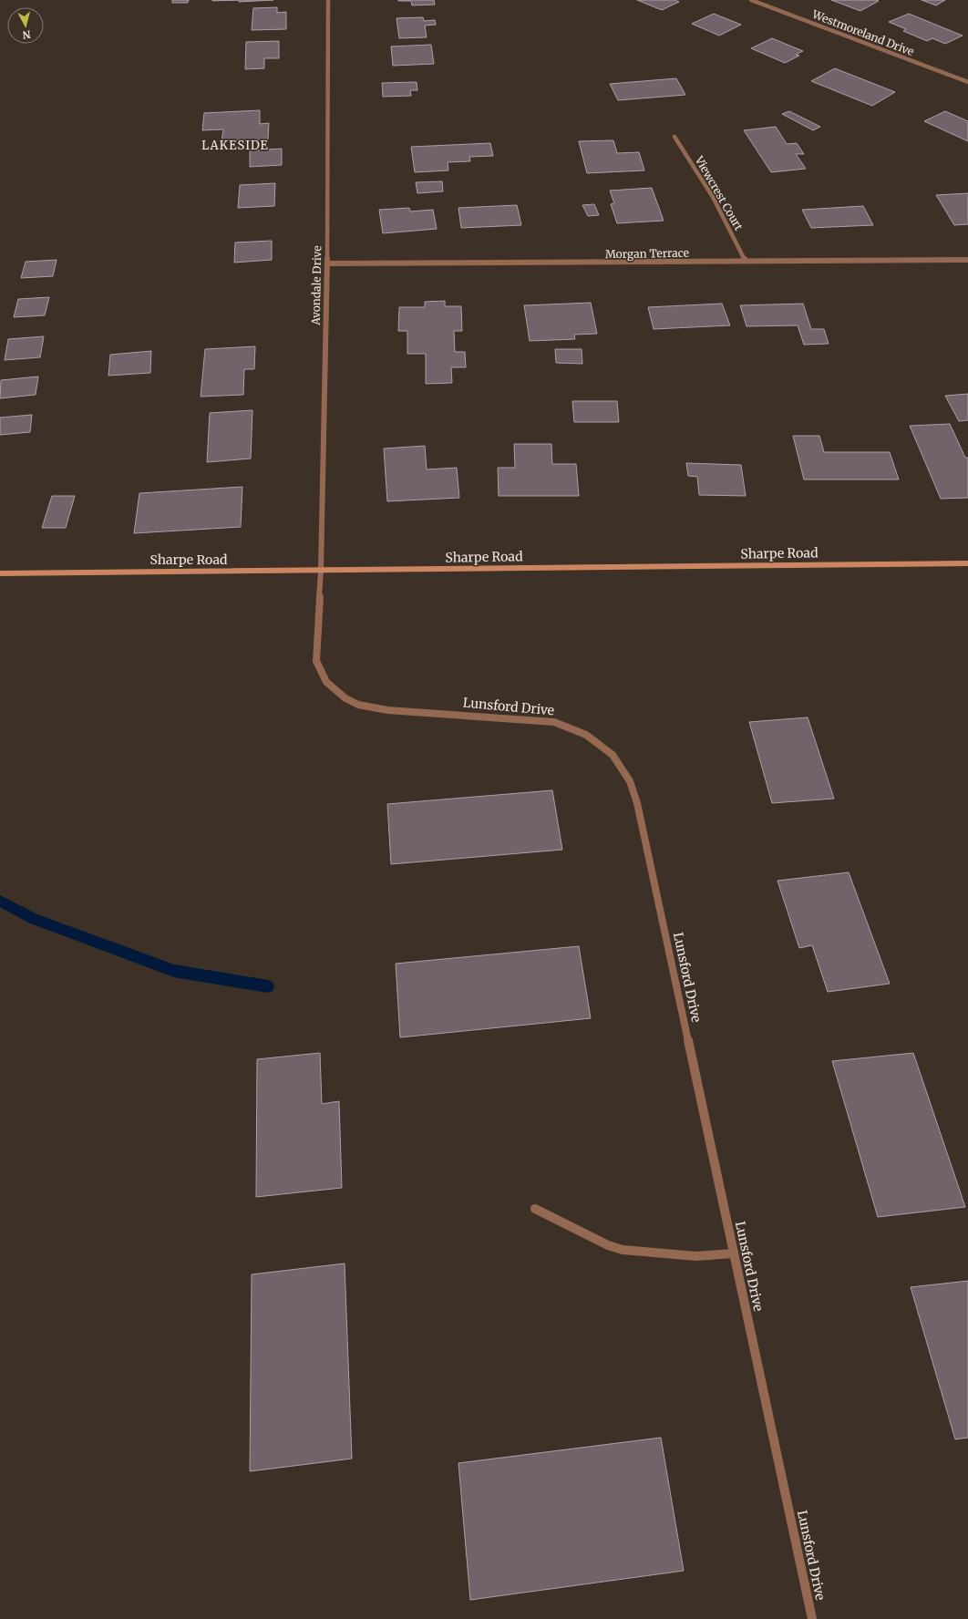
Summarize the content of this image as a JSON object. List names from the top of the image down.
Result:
{
  "streets": {
    "street": [
      "Westmoreland Drive",
      "Viewcrest Court",
      "Morgan Terrace",
      "Avondale Drive",
      "Sharpe Road",
      "Lunsford Drive"
    ]
  },
  "crossings": [
    ["Viewcrest Court", "Morgan Terrace"],
    ["Morgan Terrace", "Avondale Drive"],
    ["Avondale Drive", "Sharpe Road"],
    ["Avondale Drive", "Lunsford Drive"],
    ["Sharpe Road", "Lunsford Drive"]
  ],
  "districts": ["LAKESIDE"],
  "north": "bottom"
}
